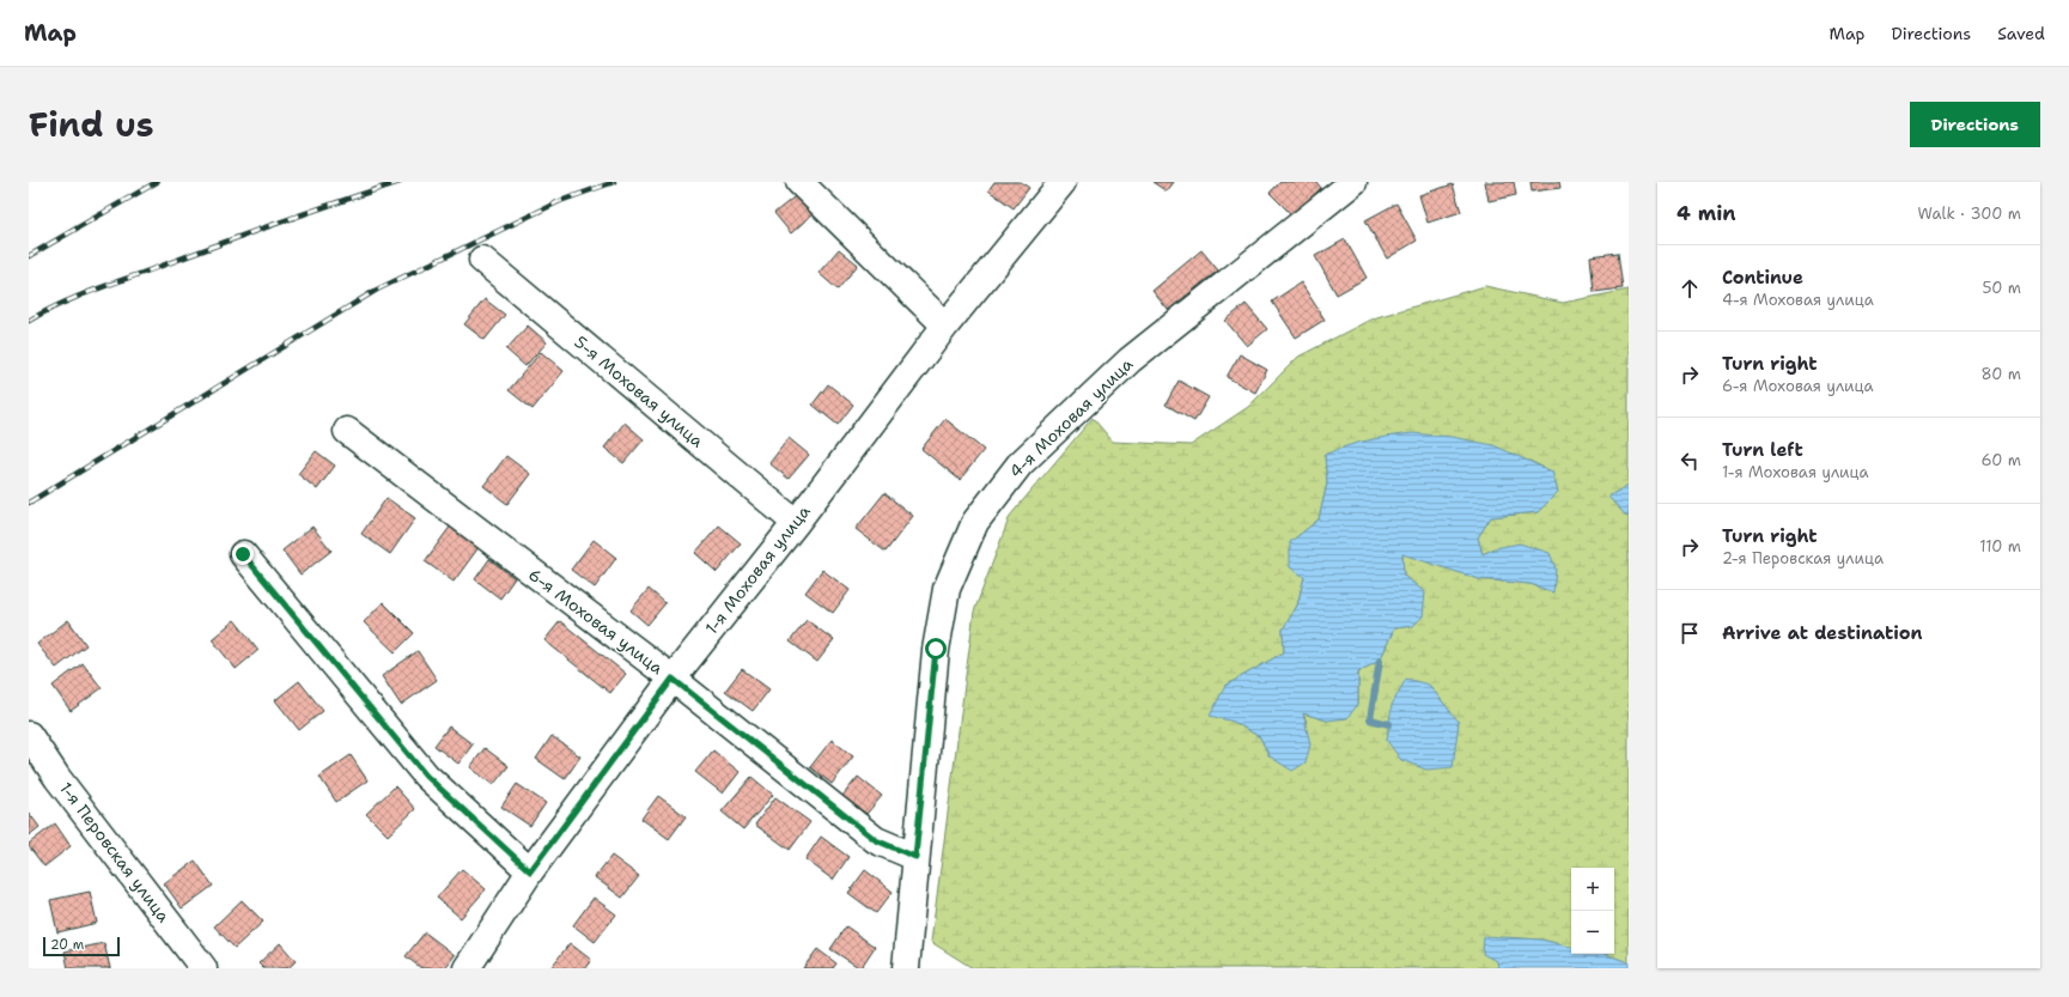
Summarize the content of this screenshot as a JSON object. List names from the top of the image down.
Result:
{
  "streets": {
    "street": [
      "5-я Моховая улица",
      "4-я Моховая улица",
      "1-я Моховая улица",
      "6-я Моховая улица",
      "1-я Перовская улица"
    ]
  },
  "crossings": [
    ["5-я Моховая улица", "1-я Моховая улица"],
    ["4-я Моховая улица", "6-я Моховая улица"],
    ["1-я Моховая улица", "6-я Моховая улица"]
  ],
  "scale_bar": "20 m",
  "page": {
    "header": "Map",
    "nav": ["Map", "Directions", "Saved"],
    "title": "Find us",
    "buttons": "Directions",
    "heading": ["4 min", "Walk · 300 m"],
    "list": [
      ["Continue", "4-я Моховая улица", "50 m"],
      ["Turn right", "6-я Моховая улица", "80 m"],
      ["Turn left", "1-я Моховая улица", "60 m"],
      ["Turn right", "2-я Перовская улица", "110 m"],
      "Arrive at destination"
    ],
    "map_buttons": ["+", "−"],
    "scale": "20 m"
  }
}
